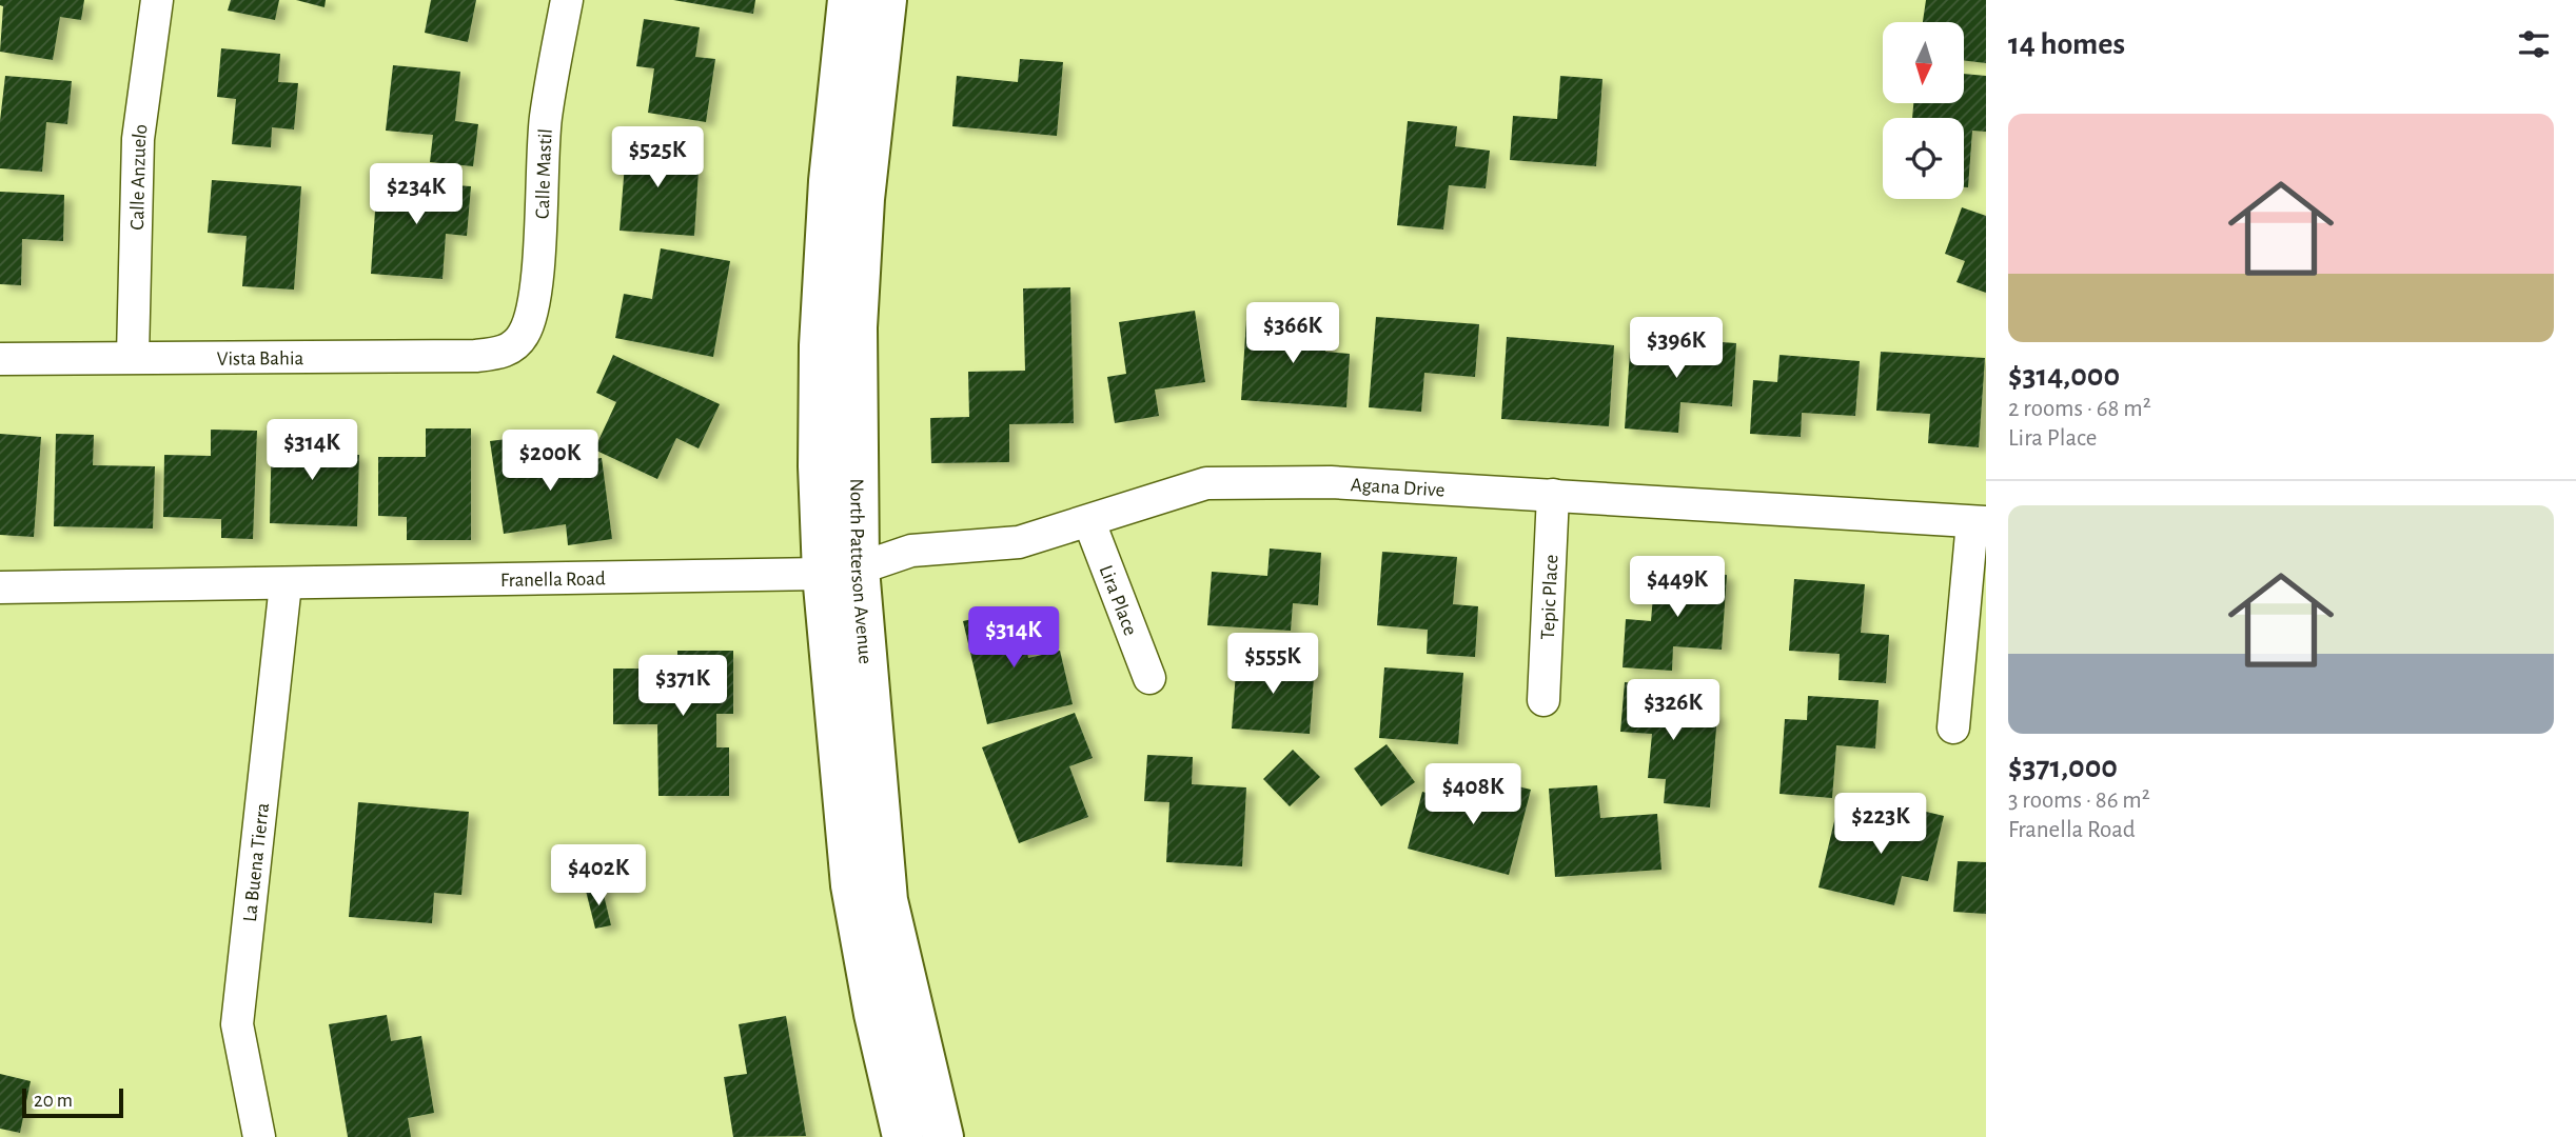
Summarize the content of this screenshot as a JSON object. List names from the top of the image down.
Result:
{
  "streets": {
    "main road": ["North Patterson Avenue"],
    "street": [
      "Calle Mastil",
      "Calle Anzuelo",
      "Vista Bahia",
      "Agana Drive",
      "Franella Road",
      "Tepic Place",
      "Lira Place",
      "La Buena Tierra"
    ]
  },
  "crossings": [
    ["Calle Mastil", "Vista Bahia"],
    ["Calle Anzuelo", "Vista Bahia"],
    ["Agana Drive", "North Patterson Avenue"],
    ["Agana Drive", "Franella Road"],
    ["Agana Drive", "Tepic Place"],
    ["Agana Drive", "Lira Place"],
    ["North Patterson Avenue", "Franella Road"],
    ["Franella Road", "La Buena Tierra"]
  ],
  "scale_bar": "20 m",
  "north": "bottom",
  "page": {
    "heading": "14 homes",
    "list": [
      {
        "name": "$314,000",
        "note": "2 rooms · 68 m² · Lira Place"
      },
      {
        "name": "$371,000",
        "note": "3 rooms · 86 m² · Franella Road"
      }
    ],
    "price": [
      "$525K",
      "$234K",
      "$366K",
      "$396K",
      "$314K",
      "$200K",
      "$449K",
      "$314K",
      "$555K",
      "$371K",
      "$326K",
      "$408K",
      "$223K",
      "$402K"
    ],
    "scale": "20 m"
  }
}
